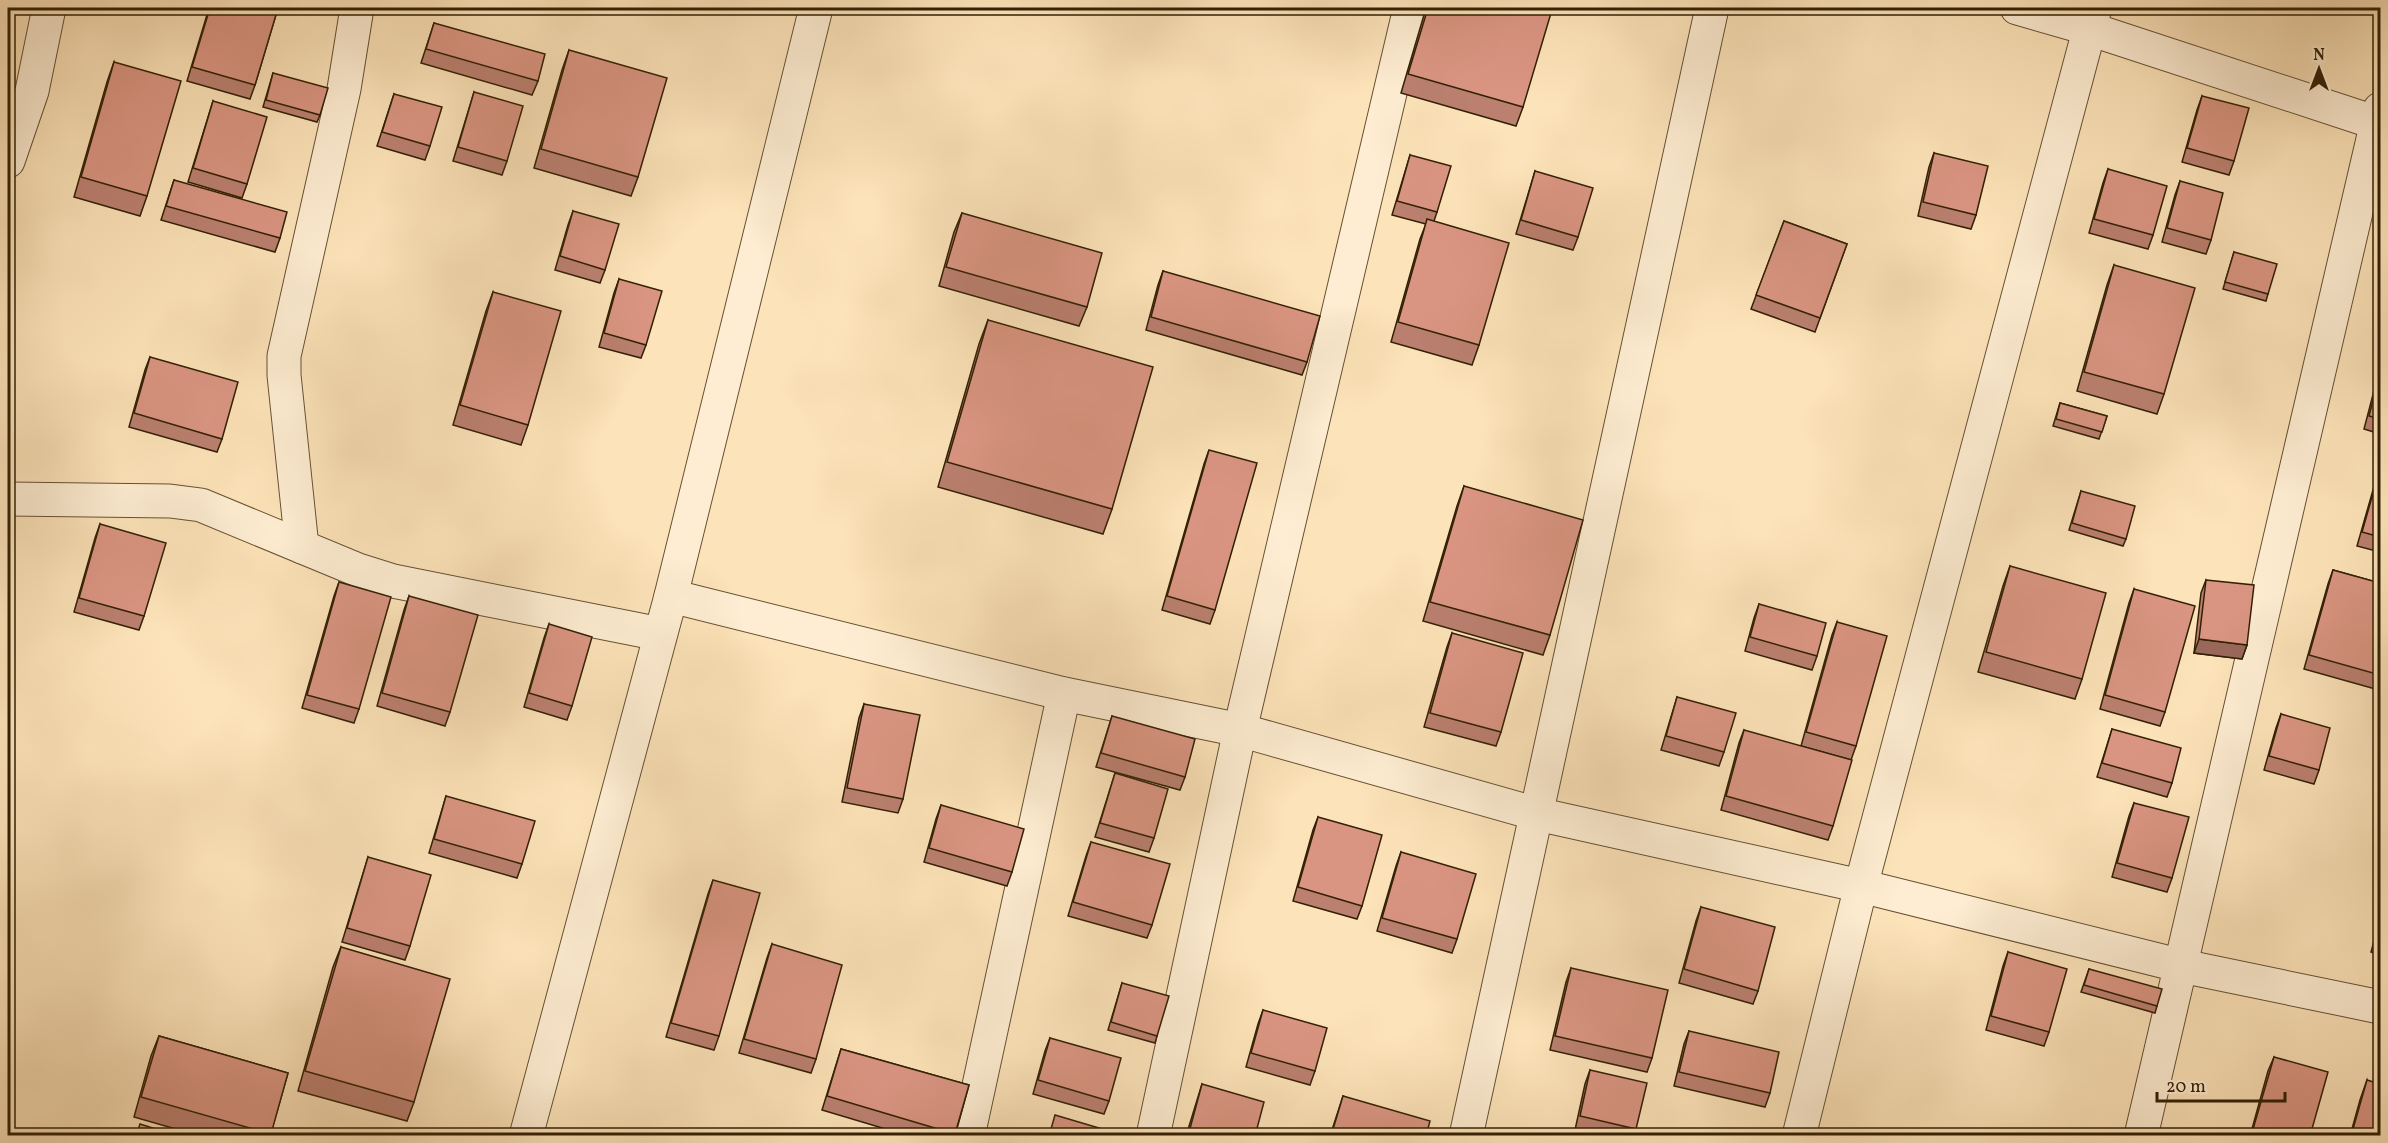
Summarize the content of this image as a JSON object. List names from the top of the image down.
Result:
{
  "scale_bar": "20 m",
  "north": "top"
}
